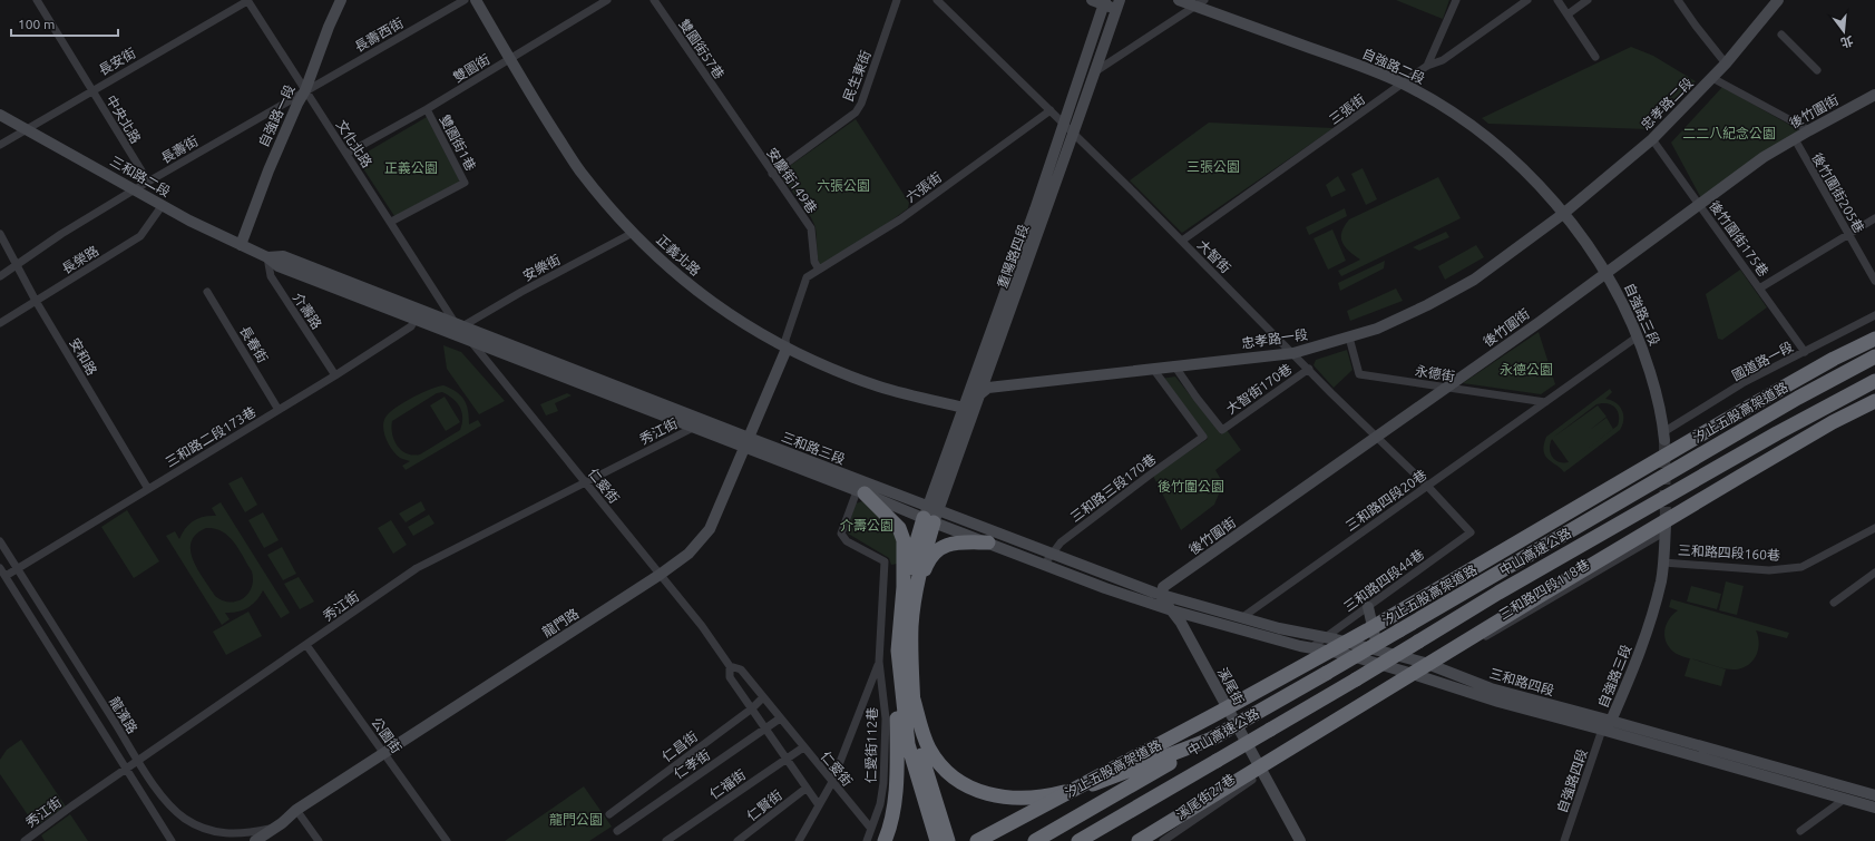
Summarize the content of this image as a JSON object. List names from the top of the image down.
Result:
{
  "streets": {
    "highway": ["汐止五股高架道路", "中山高速公路"],
    "street": [
      "長壽西街",
      "雙園街57巷",
      "長安街",
      "自強路二段",
      "雙園街",
      "民生東街",
      "忠孝路二段",
      "三張街",
      "後竹圍街",
      "自強路一段",
      "中央北路",
      "雙園街1巷",
      "文化北路",
      "長壽街",
      "三和路二段",
      "安慶街149巷",
      "六張街",
      "後竹圍街205巷",
      "後竹圍街175巷",
      "正義北路",
      "重陽路四段",
      "大智街",
      "長榮路",
      "安樂街",
      "介壽路",
      "自強路三段",
      "忠孝路一段",
      "長春街",
      "安和路",
      "國道路一段",
      "永德街",
      "大智街170巷",
      "秀江街",
      "三和路二段173巷",
      "三和路三段",
      "仁愛街",
      "三和路三段170巷",
      "三和路四段20巷",
      "三和路四段160巷",
      "三和路四段44巷",
      "三和路四段118巷",
      "龍門路",
      "三和路四段",
      "溪尾街",
      "龍濱路",
      "公園街",
      "仁愛街112巷",
      "仁昌街",
      "仁孝街",
      "自強路四段",
      "仁福街",
      "溪尾街27巷",
      "仁賢街"
    ]
  },
  "crossings": [
    ["長壽西街", "自強路一段"],
    ["長壽西街", "文化北路"],
    ["長壽西街", "長壽街"],
    ["雙園街57巷", "安慶街149巷"],
    ["長安街", "中央北路"],
    ["長安街", "文化北路"],
    ["長安街", "三和路二段"],
    ["自強路二段", "忠孝路二段"],
    ["自強路二段", "三張街"],
    ["自強路二段", "自強路三段"],
    ["自強路二段", "忠孝路一段"],
    ["雙園街", "雙園街1巷"],
    ["雙園街", "文化北路"],
    ["雙園街", "正義北路"],
    ["民生東街", "安慶街149巷"],
    ["忠孝路二段", "後竹圍街175巷"],
    ["忠孝路二段", "自強路三段"],
    ["忠孝路二段", "忠孝路一段"],
    ["三張街", "大智街"],
    ["後竹圍街", "後竹圍街205巷"],
    ["後竹圍街", "後竹圍街175巷"],
    ["後竹圍街", "大智街"],
    ["後竹圍街", "自強路三段"],
    ["後竹圍街", "永德街"],
    ["後竹圍街", "三和路三段"],
    ["後竹圍街", "三和路四段"],
    ["後竹圍街", "溪尾街"],
    ["自強路一段", "文化北路"],
    ["自強路一段", "長壽街"],
    ["自強路一段", "三和路二段"],
    ["中央北路", "長壽街"],
    ["雙園街1巷", "文化北路"],
    ["文化北路", "長壽街"],
    ["文化北路", "三和路二段"],
    ["文化北路", "安樂街"],
    ["文化北路", "三和路三段"],
    ["文化北路", "仁愛街"],
    ["長壽街", "三和路二段"],
    ["長壽街", "安和路"],
    ["三和路二段", "長榮路"],
    ["三和路二段", "安樂街"],
    ["三和路二段", "介壽路"],
    ["三和路二段", "三和路二段173巷"],
    ["三和路二段", "三和路三段"],
    ["三和路二段", "仁愛街"],
    ["安慶街149巷", "六張街"],
    ["六張街", "正義北路"],
    ["六張街", "大智街"],
    ["六張街", "龍門路"],
    ["後竹圍街175巷", "國道路一段"],
    ["正義北路", "重陽路四段"],
    ["正義北路", "安樂街"],
    ["正義北路", "忠孝路一段"],
    ["正義北路", "龍門路"],
    ["重陽路四段", "大智街"],
    ["重陽路四段", "忠孝路一段"],
    ["重陽路四段", "三和路三段"],
    ["大智街", "忠孝路一段"],
    ["大智街", "大智街170巷"],
    ["大智街", "三和路四段20巷"],
    ["大智街", "三和路四段44巷"],
    ["長榮路", "安和路"],
    ["安樂街", "三和路三段"],
    ["安樂街", "仁愛街"],
    ["介壽路", "三和路二段173巷"],
    ["自強路三段", "忠孝路一段"],
    ["自強路三段", "國道路一段"],
    ["自強路三段", "三和路四段20巷"],
    ["自強路三段", "三和路四段160巷"],
    ["自強路三段", "三和路四段118巷"],
    ["自強路三段", "三和路四段"],
    ["自強路三段", "自強路四段"],
    ["忠孝路一段", "永德街"],
    ["忠孝路一段", "大智街170巷"],
    ["忠孝路一段", "三和路三段170巷"],
    ["長春街", "三和路二段173巷"],
    ["安和路", "三和路二段173巷"],
    ["永德街", "三和路四段20巷"],
    ["秀江街", "三和路三段"],
    ["秀江街", "仁愛街"],
    ["秀江街", "龍濱路"],
    ["秀江街", "公園街"],
    ["三和路二段173巷", "龍濱路"],
    ["三和路三段", "仁愛街"],
    ["三和路三段", "三和路三段170巷"],
    ["三和路三段", "龍門路"],
    ["三和路三段", "三和路四段"],
    ["三和路三段", "溪尾街"],
    ["仁愛街", "龍門路"],
    ["仁愛街", "仁愛街112巷"],
    ["仁愛街", "仁昌街"],
    ["仁愛街", "仁孝街"],
    ["仁愛街", "仁福街"],
    ["仁愛街", "仁賢街"],
    ["三和路四段20巷", "三和路四段"],
    ["三和路四段44巷", "三和路四段"],
    ["三和路四段118巷", "三和路四段"],
    ["龍門路", "龍濱路"],
    ["龍門路", "公園街"],
    ["三和路四段", "溪尾街"],
    ["三和路四段", "自強路四段"],
    ["溪尾街", "溪尾街27巷"]
  ],
  "parks": [
    "二二八紀念公園",
    "三張公園",
    "正義公園",
    "六張公園",
    "永德公園",
    "後竹圍公園",
    "介壽公園",
    "龍門公園"
  ],
  "scale_bar": "100 m",
  "north": "bottom"
}
